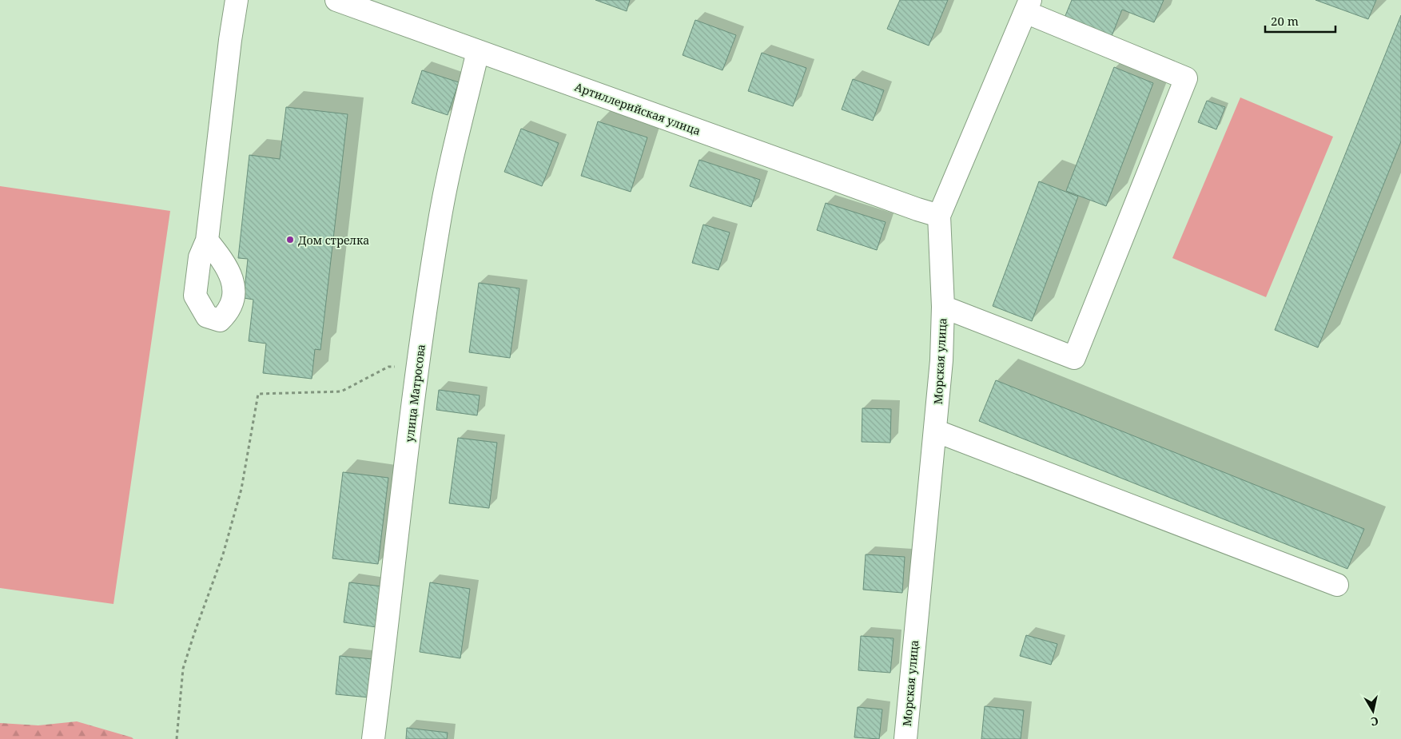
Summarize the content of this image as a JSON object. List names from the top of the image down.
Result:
{
  "streets": {
    "street": ["Артиллерийская улица", "Морская улица", "улица Матросова"]
  },
  "crossings": [
    ["Артиллерийская улица", "Морская улица"],
    ["Артиллерийская улица", "улица Матросова"]
  ],
  "places": ["Дом стрелка"],
  "scale_bar": "20 m",
  "north": "bottom"
}
